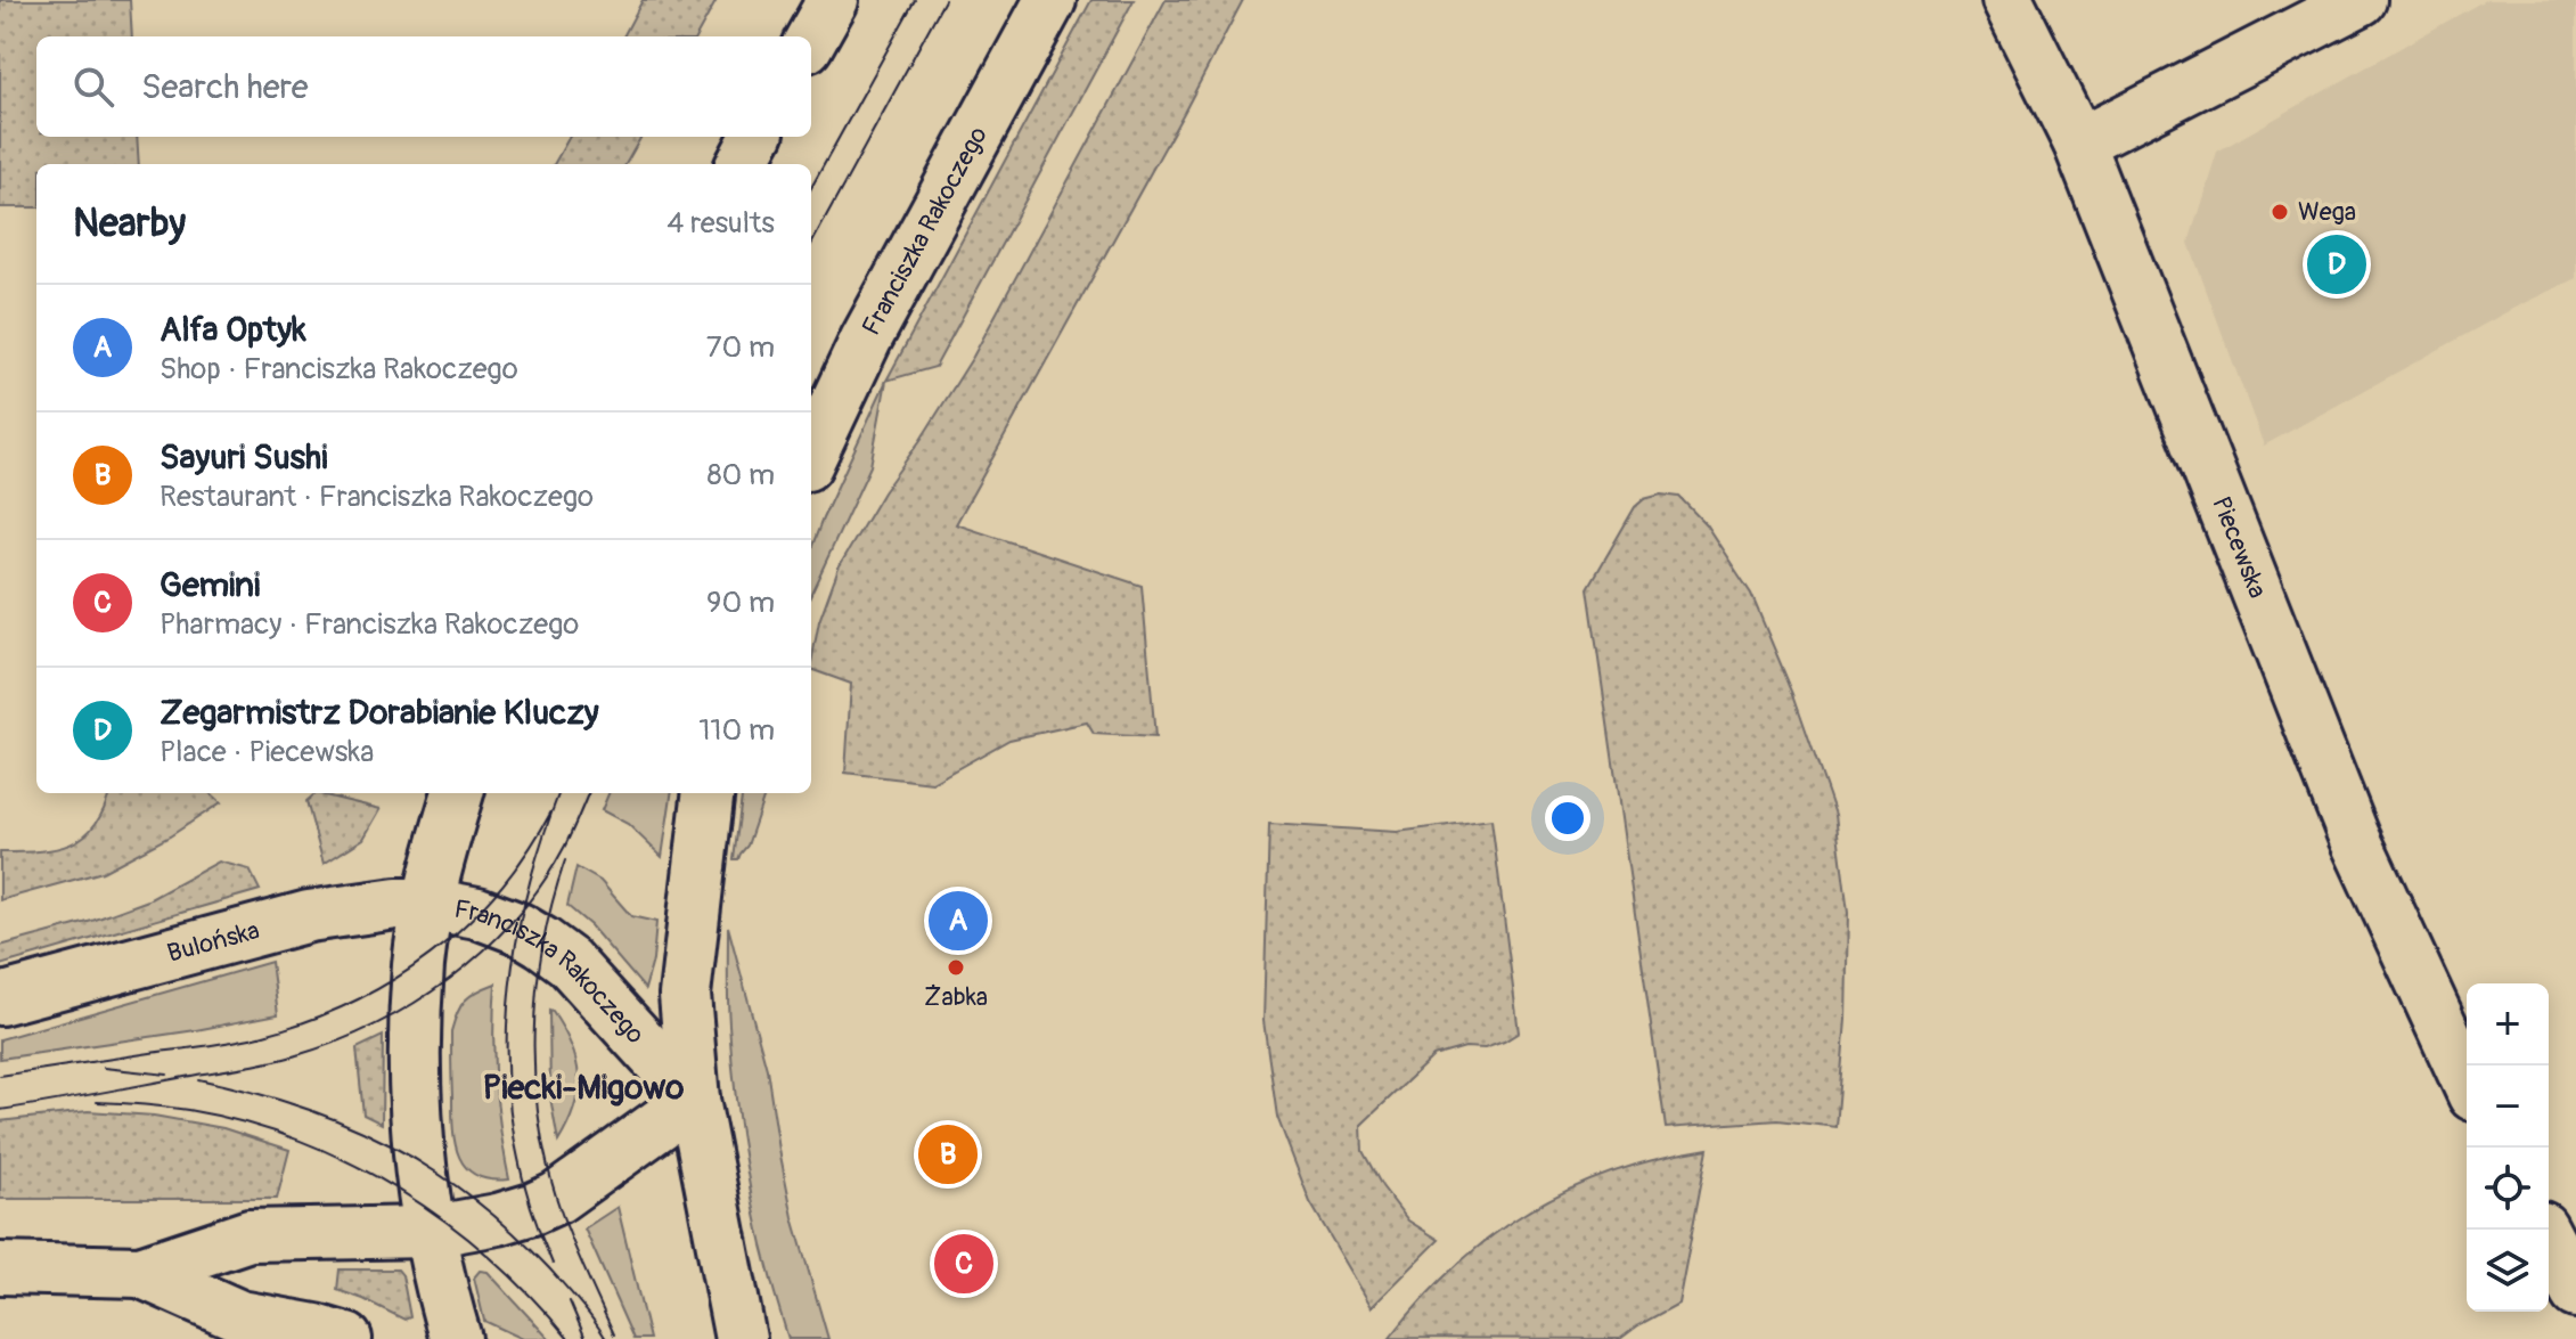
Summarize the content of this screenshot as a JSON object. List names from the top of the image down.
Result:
{
  "streets": {
    "main road": ["Franciszka Rakoczego", "Piecewska", "Bulońska"]
  },
  "crossings": [
    ["Franciszka Rakoczego", "Bulońska"]
  ],
  "districts": ["Piecki-Migowo"],
  "places": ["Wega", "Żabka"],
  "page": {
    "search": "Search here",
    "heading": ["Nearby", "4 results"],
    "pins": [
      "D",
      "A",
      "B",
      "C"
    ],
    "list": [
      {
        "mark": "A",
        "name": "Alfa Optyk",
        "note": "Shop · Franciszka Rakoczego",
        "value": "70 m"
      },
      {
        "mark": "B",
        "name": "Sayuri Sushi",
        "note": "Restaurant · Franciszka Rakoczego",
        "value": "80 m"
      },
      {
        "mark": "C",
        "name": "Gemini",
        "note": "Pharmacy · Franciszka Rakoczego",
        "value": "90 m"
      },
      {
        "mark": "D",
        "name": "Zegarmistrz Dorabianie Kluczy",
        "note": "Place · Piecewska",
        "value": "110 m"
      }
    ],
    "map_buttons": ["+", "−"]
  }
}
